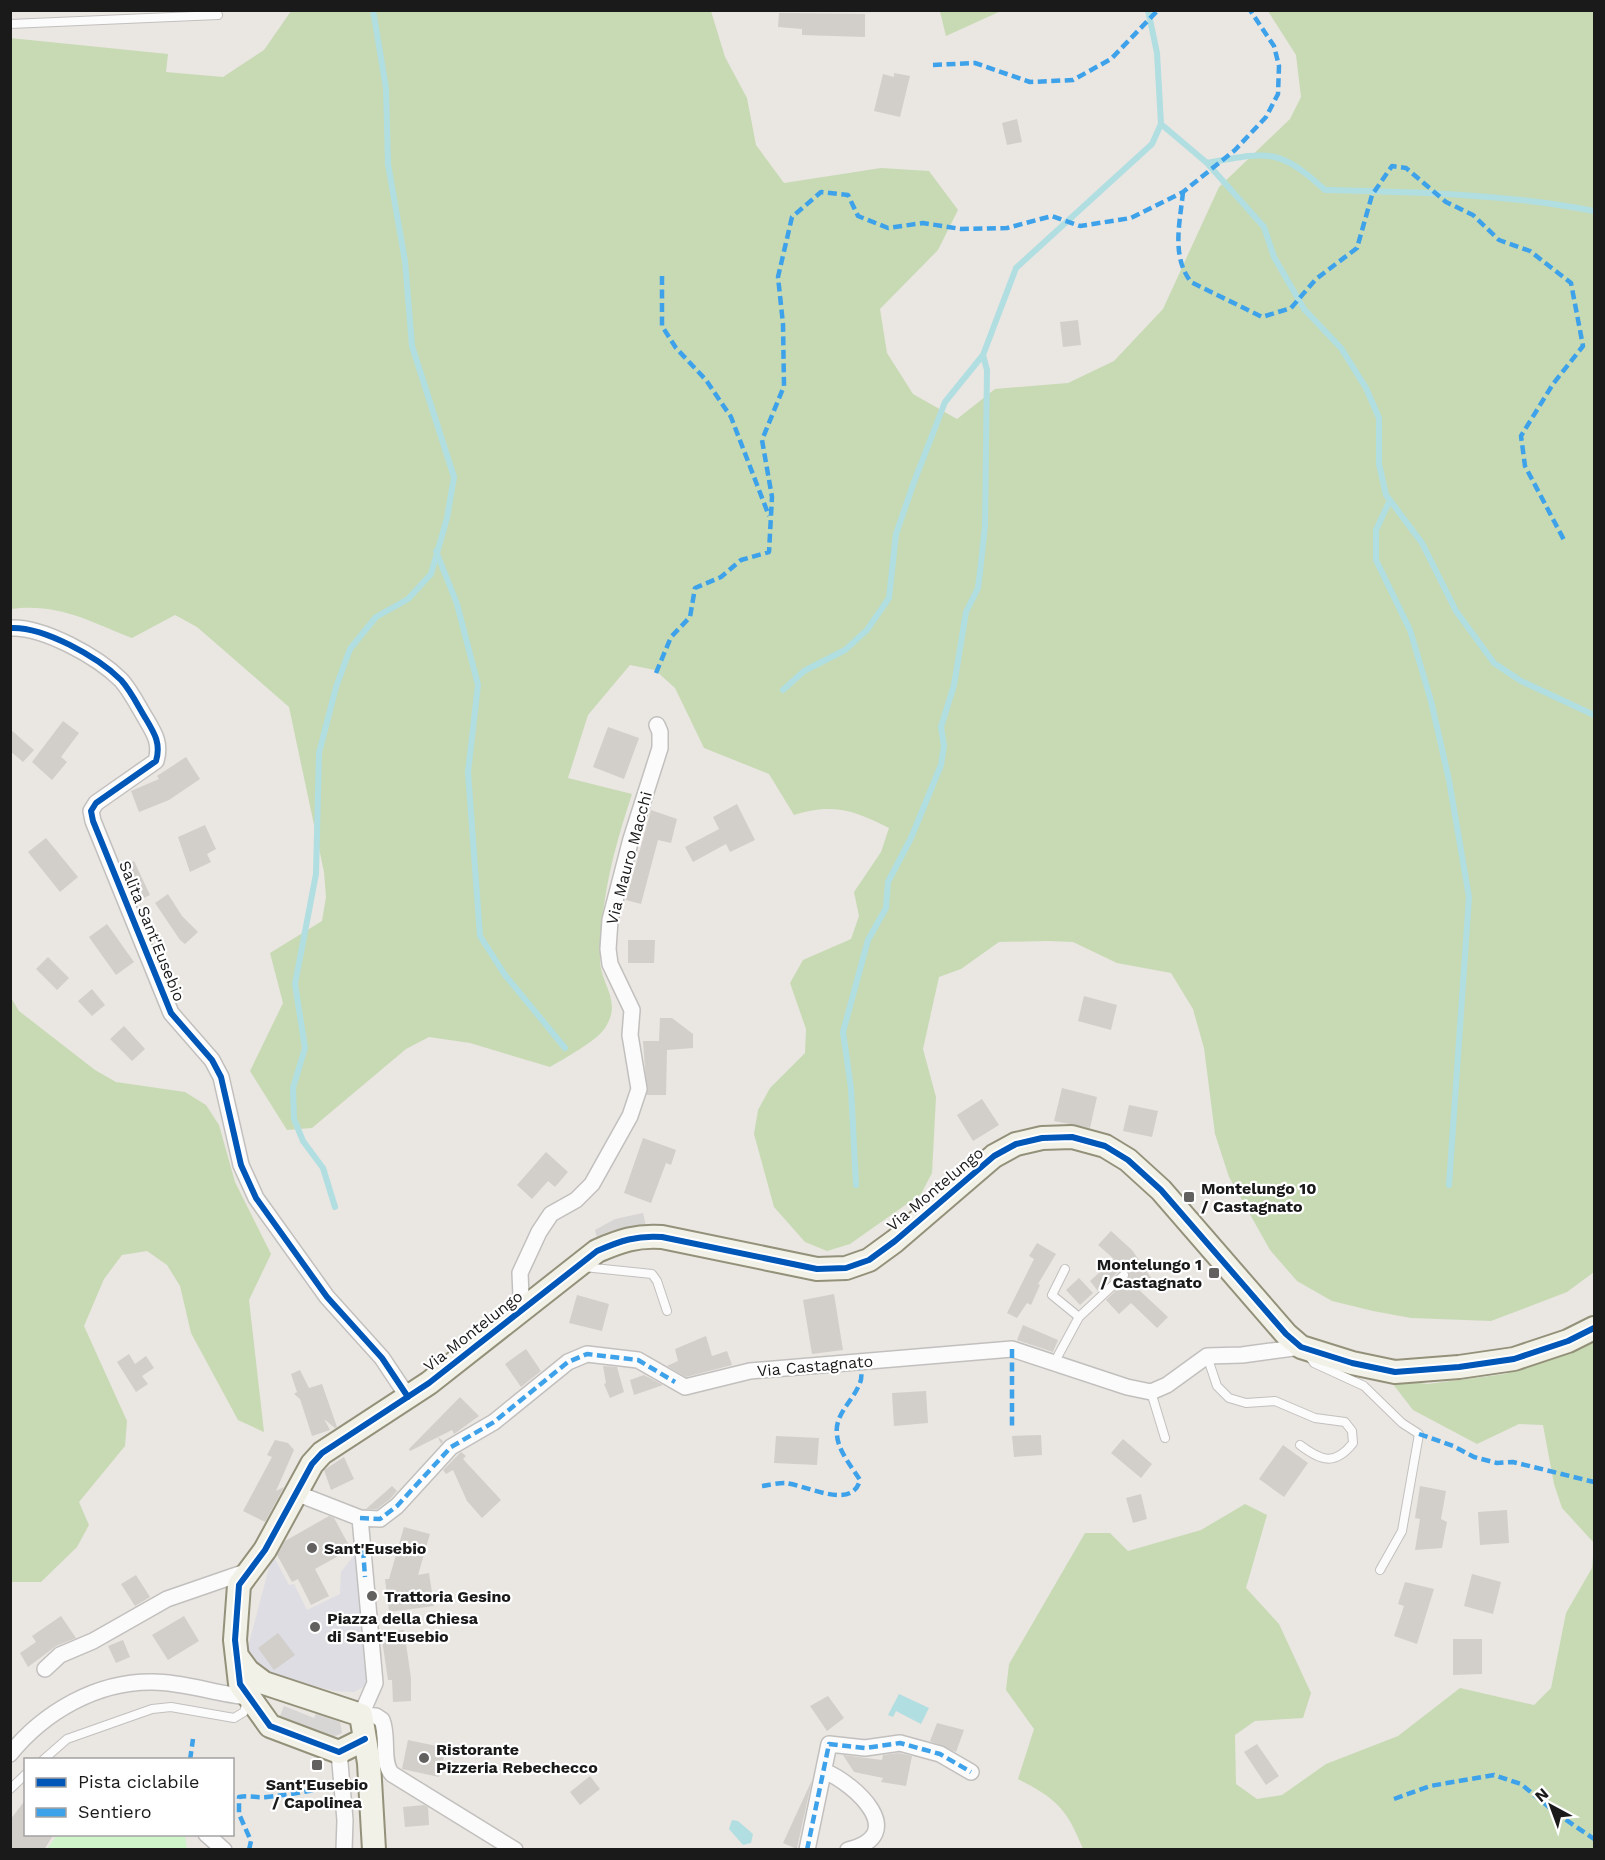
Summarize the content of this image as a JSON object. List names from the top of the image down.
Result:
{
  "streets": {
    "street": [
      "Via Mauro Macchi",
      "Salita Sant'Eusebio",
      "Via Montelungo",
      "Via Castagnato"
    ]
  },
  "crossings": [
    ["Via Mauro Macchi", "Via Montelungo"],
    ["Salita Sant'Eusebio", "Via Montelungo"]
  ],
  "places": {
    "transit": ["Montelungo 10 / Castagnato", "Montelungo 1 / Castagnato", "Sant'Eusebio / Capolinea"],
    "other": [
      "Sant'Eusebio",
      "Trattoria Gesino",
      "Piazza della Chiesa di Sant'Eusebio",
      "Ristorante Pizzeria Rebechecco"
    ]
  },
  "legend": ["Pista ciclabile", "Sentiero"],
  "north": "top left"
}
